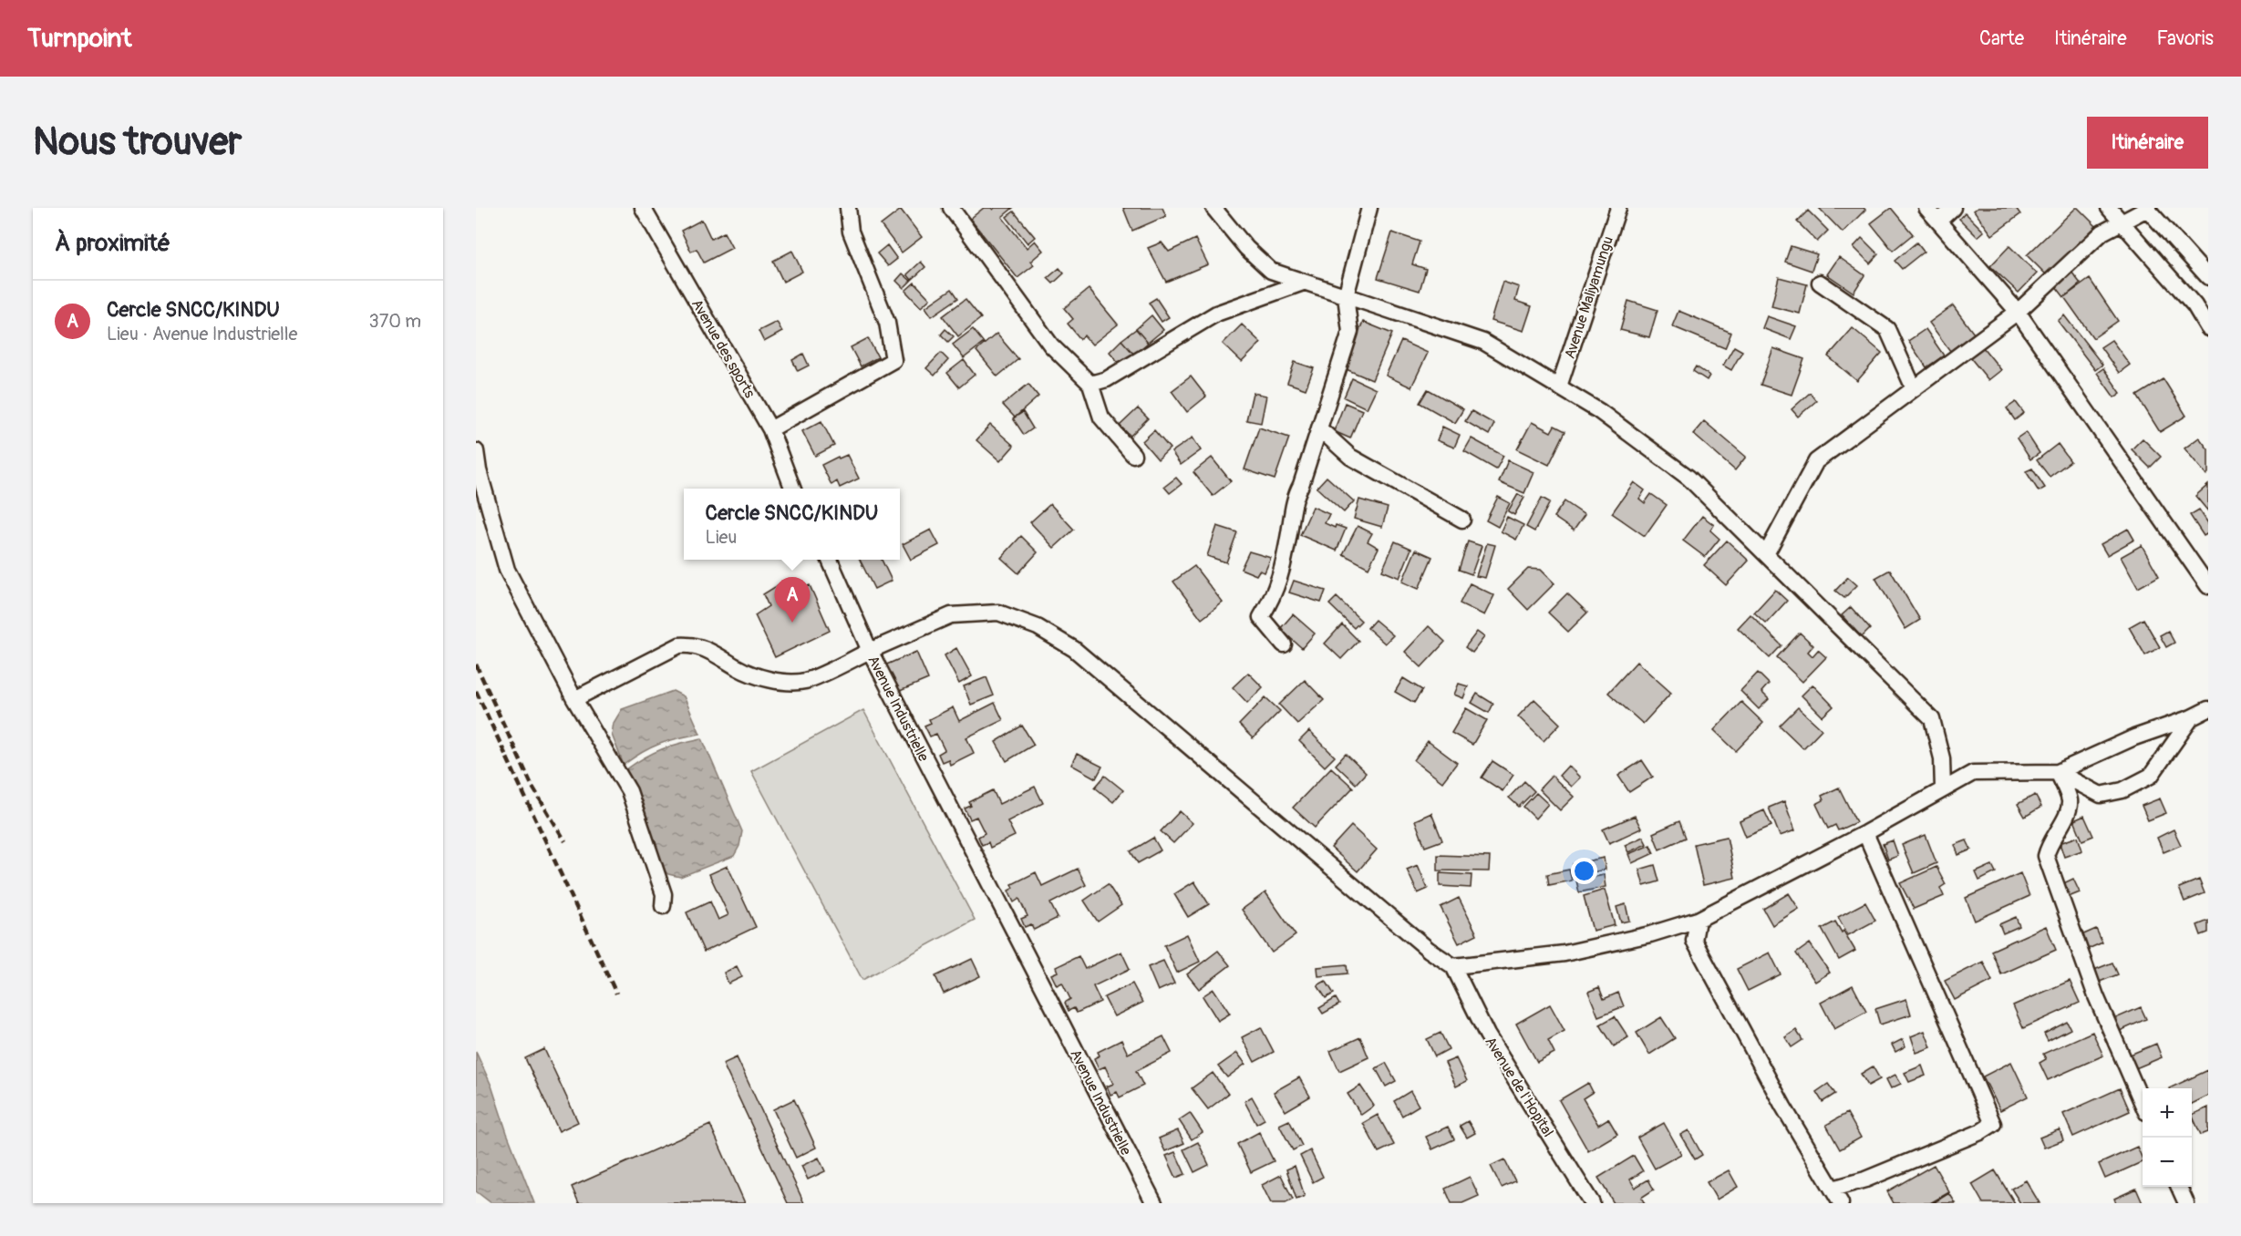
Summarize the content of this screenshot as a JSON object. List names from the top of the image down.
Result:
{
  "streets": {
    "street": [
      "Avenue Maliyamungu",
      "Avenue des sports",
      "Avenue Industrielle",
      "Avenue de l'Hopital"
    ]
  },
  "page": {
    "header": "Turnpoint",
    "nav": ["Carte", "Itinéraire", "Favoris"],
    "buttons": "Itinéraire",
    "title": "Nous trouver",
    "heading": "À proximité",
    "list": [
      {
        "mark": "A",
        "name": "Cercle SNCC/KINDU",
        "note": "Lieu · Avenue Industrielle",
        "value": "370 m"
      }
    ],
    "popup": ["Cercle SNCC/KINDU", "Lieu"],
    "pins": "A",
    "map_buttons": ["+", "−"]
  }
}
